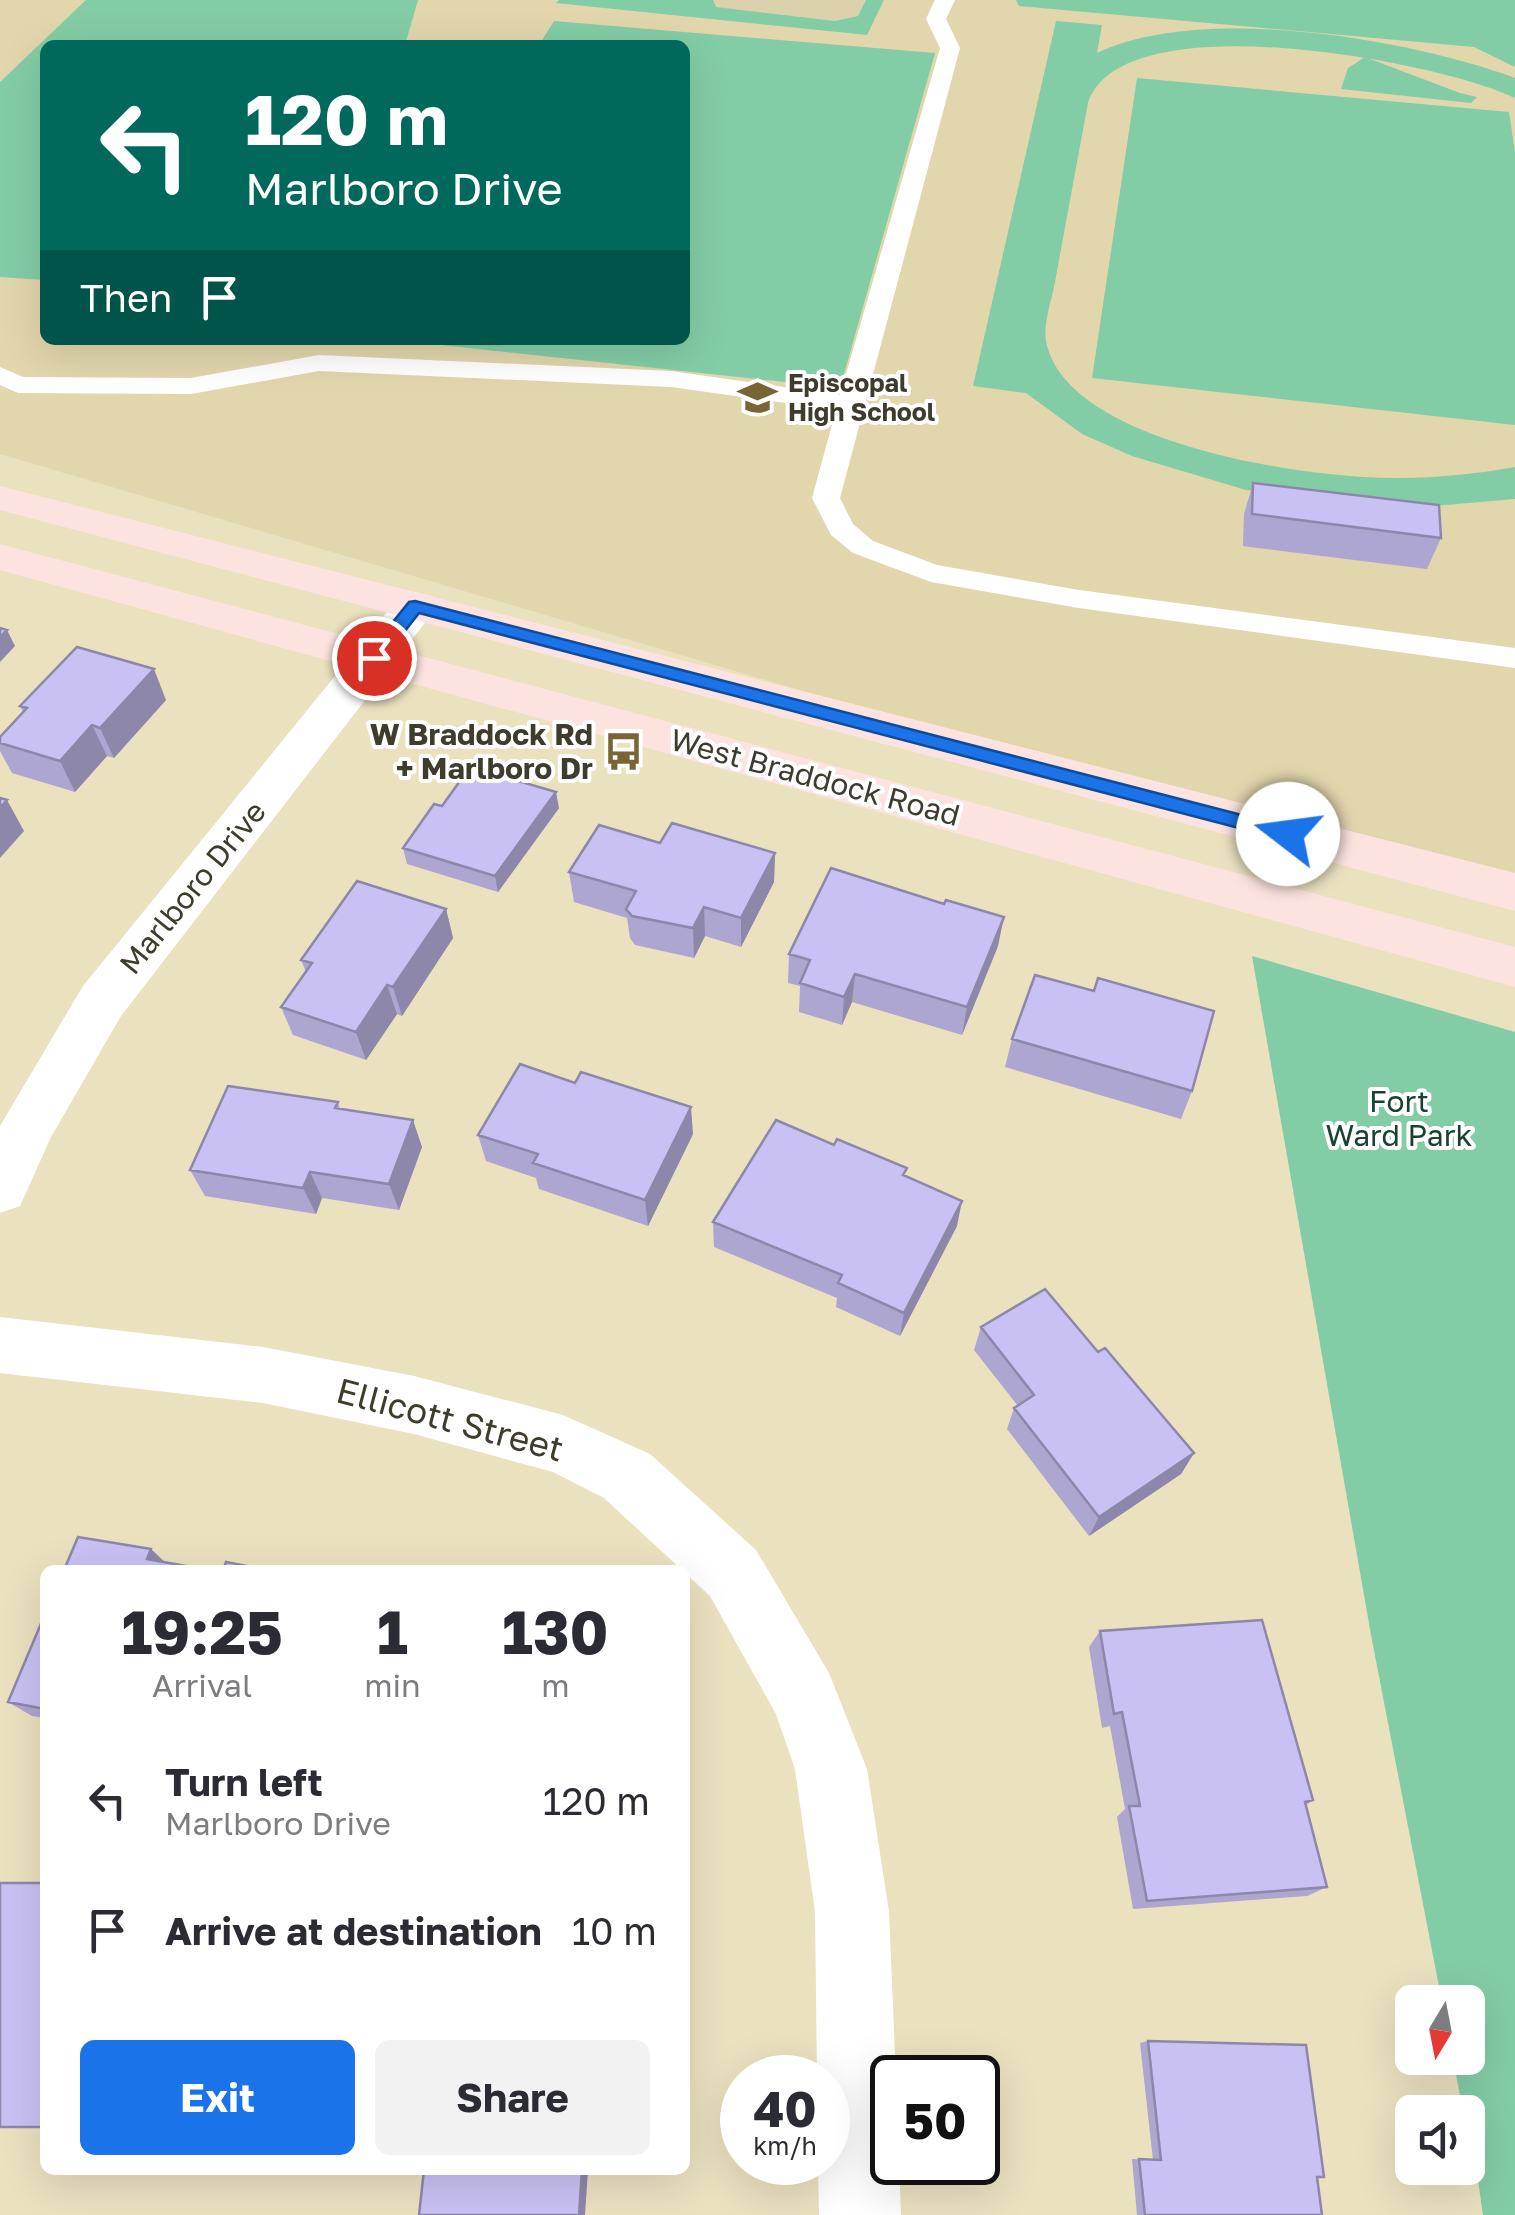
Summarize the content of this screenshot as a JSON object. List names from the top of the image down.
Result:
{
  "streets": {
    "main road": ["West Braddock Road"],
    "street": ["Marlboro Drive", "Ellicott Street"]
  },
  "crossings": [
    ["West Braddock Road", "Marlboro Drive"]
  ],
  "parks": ["Fort Ward Park"],
  "places": {
    "school or university": ["Episcopal High School"],
    "bus stop": ["W Braddock Rd + Marlboro Dr"]
  },
  "north": "bottom",
  "page": {
    "turn": ["120 m", "Marlboro Drive"],
    "then": "Then",
    "eta": [
      "19:25",
      "Arrival",
      "1",
      "min",
      "130",
      "m"
    ],
    "list": [
      {
        "name": "Turn left",
        "note": "Marlboro Drive",
        "value": "120 m"
      },
      {
        "name": "Arrive at destination",
        "value": "10 m"
      }
    ],
    "buttons": ["Exit", "Share"],
    "speed": "40 km/h",
    "limit": "50"
  }
}
